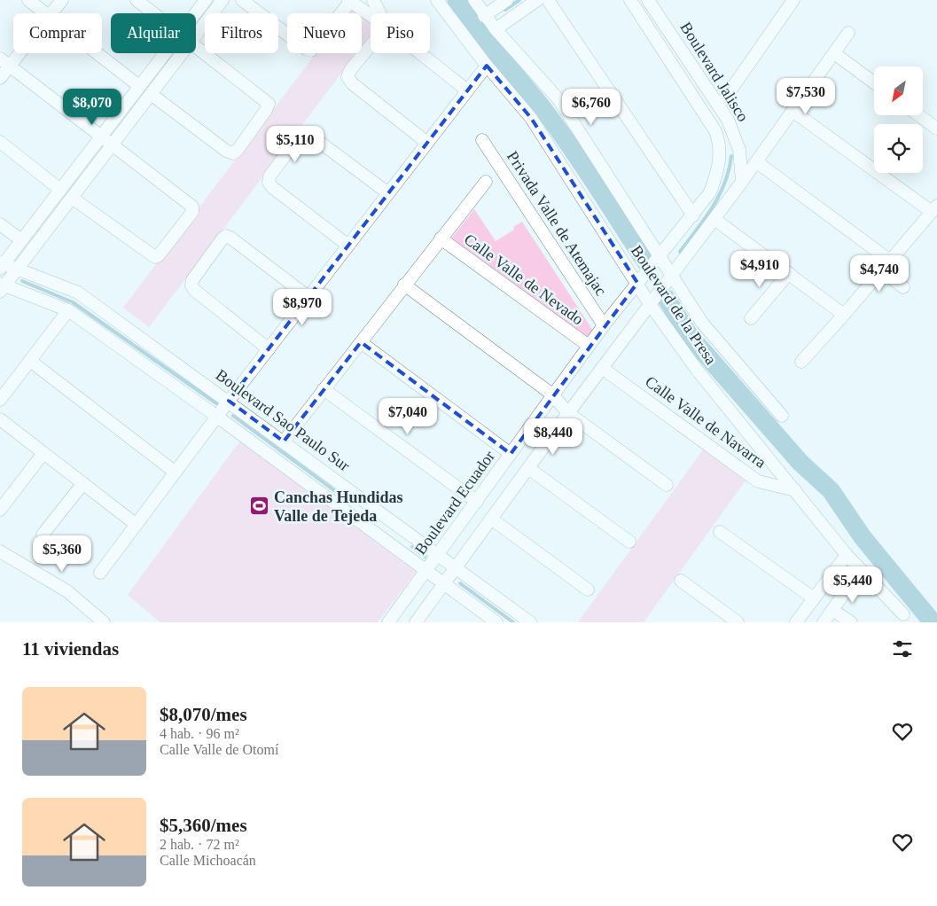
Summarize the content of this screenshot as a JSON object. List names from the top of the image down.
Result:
{
  "streets": {
    "street": [
      "Boulevard Jalisco",
      "Privada Valle de Atemajac",
      "Calle Valle de Nevado",
      "Boulevard de la Presa",
      "Boulevard Sao Paulo Sur",
      "Calle Valle de Navarra",
      "Boulevard Ecuador"
    ]
  },
  "crossings": [
    ["Boulevard Jalisco", "Boulevard de la Presa"],
    ["Boulevard Jalisco", "Boulevard Ecuador"],
    ["Privada Valle de Atemajac", "Boulevard Ecuador"],
    ["Calle Valle de Nevado", "Boulevard Ecuador"],
    ["Boulevard de la Presa", "Calle Valle de Navarra"],
    ["Boulevard de la Presa", "Boulevard Ecuador"],
    ["Boulevard Sao Paulo Sur", "Boulevard Ecuador"]
  ],
  "places": {
    "sports": ["Canchas Hundidas Valle de Tejeda"]
  },
  "north": "bottom left",
  "page": {
    "chip": [
      "Comprar",
      "Alquilar",
      "Filtros",
      "Nuevo",
      "Piso"
    ],
    "price": [
      "$7,530",
      "$8,070",
      "$6,760",
      "$5,110",
      "$4,910",
      "$4,740",
      "$8,970",
      "$7,040",
      "$8,440",
      "$5,360",
      "$5,440"
    ],
    "heading": "11 viviendas",
    "list": [
      {
        "name": "$8,070/mes",
        "note": "4 hab. · 96 m² · Calle Valle de Otomí"
      },
      {
        "name": "$5,360/mes",
        "note": "2 hab. · 72 m² · Calle Michoacán"
      }
    ]
  }
}
